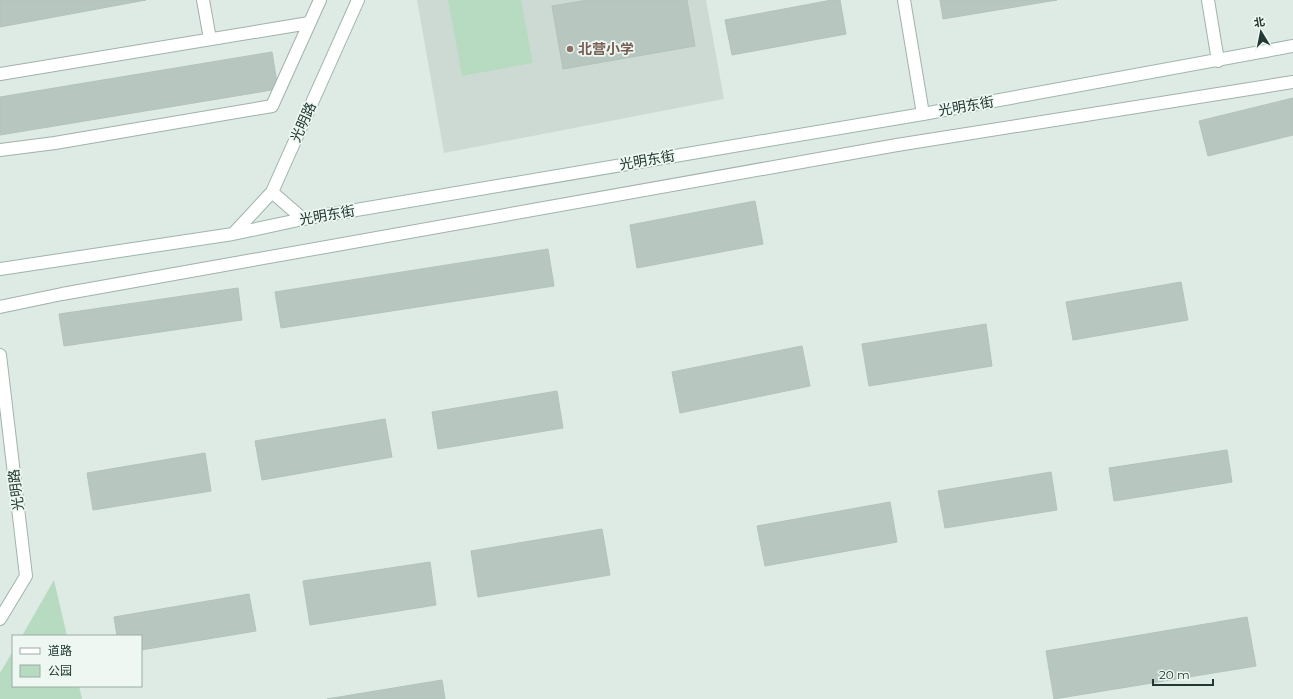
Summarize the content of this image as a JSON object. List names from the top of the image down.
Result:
{
  "streets": {
    "street": ["光明东街", "光明路"]
  },
  "crossings": [
    ["光明东街", "光明路"]
  ],
  "places": ["北营小学"],
  "legend": ["道路", "公园"],
  "scale_bar": "20 m",
  "north": "top"
}
